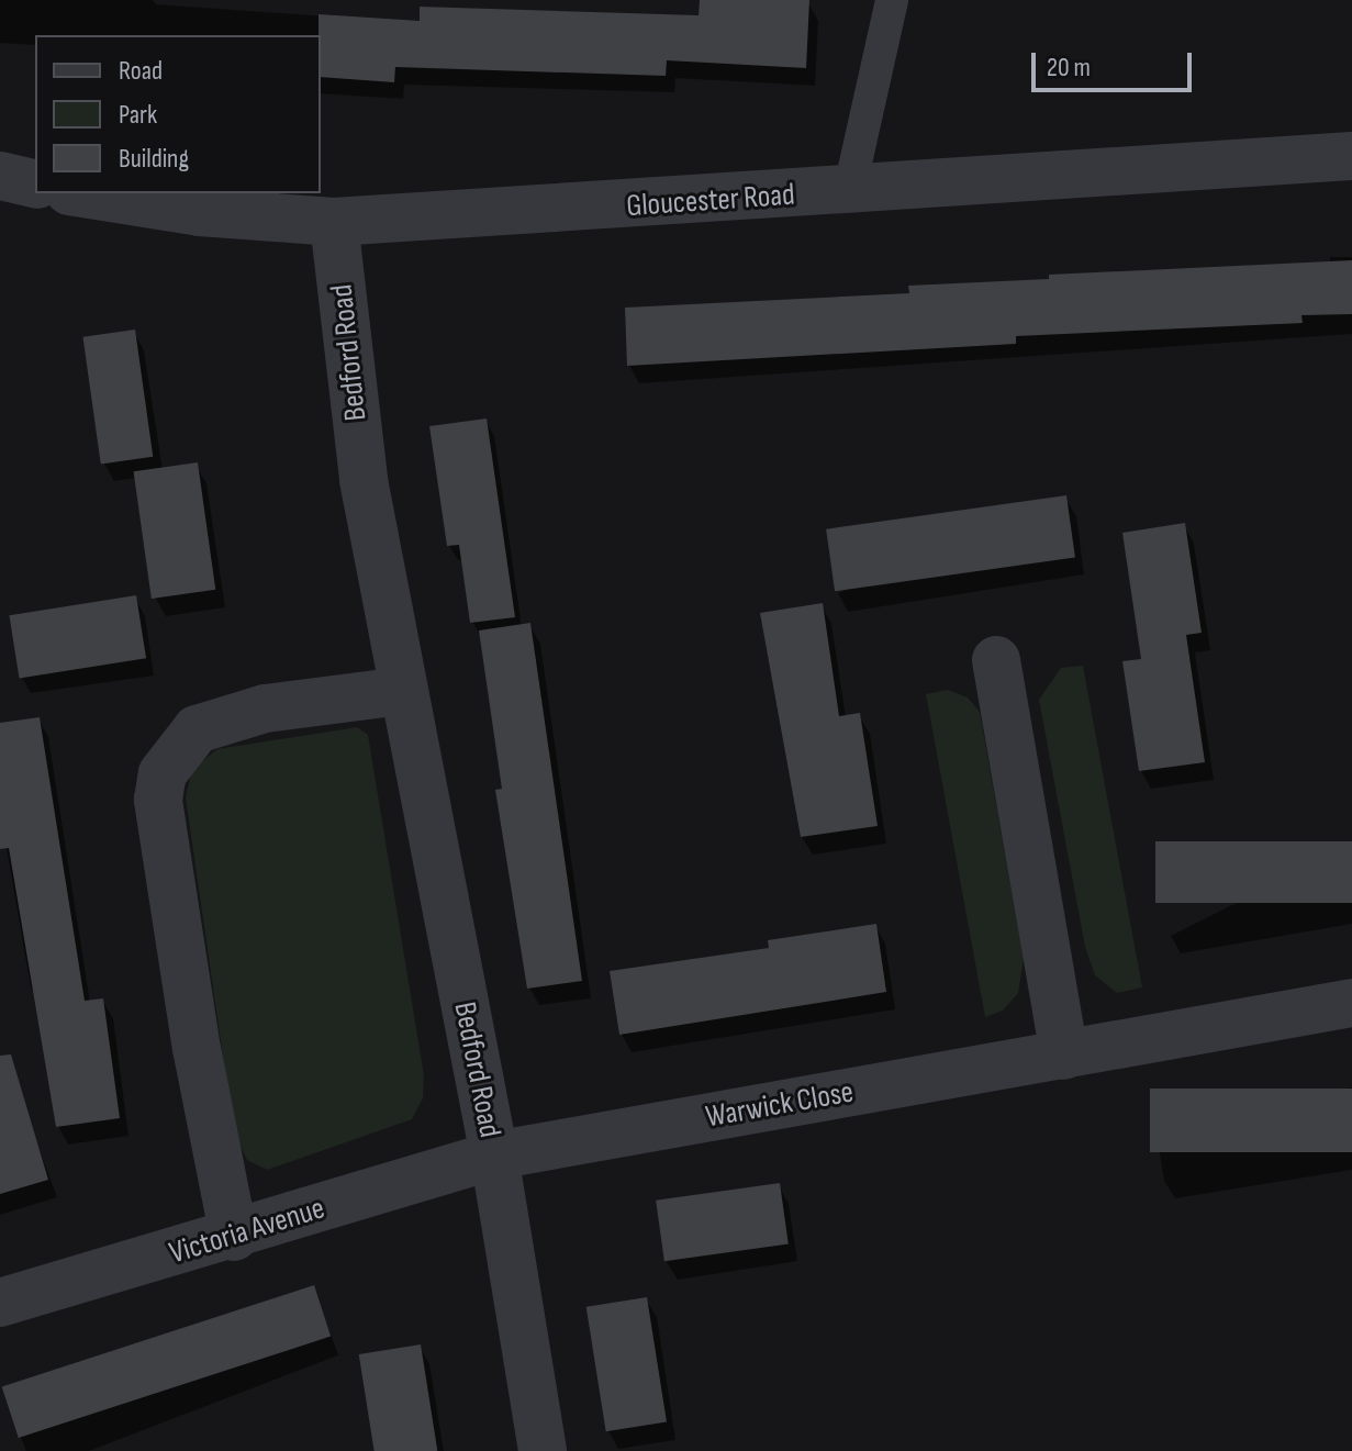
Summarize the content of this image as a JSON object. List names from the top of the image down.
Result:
{
  "streets": {
    "street": [
      "Gloucester Road",
      "Bedford Road",
      "Warwick Close",
      "Victoria Avenue"
    ]
  },
  "crossings": [
    ["Gloucester Road", "Bedford Road"],
    ["Bedford Road", "Warwick Close"],
    ["Bedford Road", "Victoria Avenue"],
    ["Warwick Close", "Victoria Avenue"]
  ],
  "legend": ["Road", "Park", "Building"],
  "scale_bar": "20 m"
}
